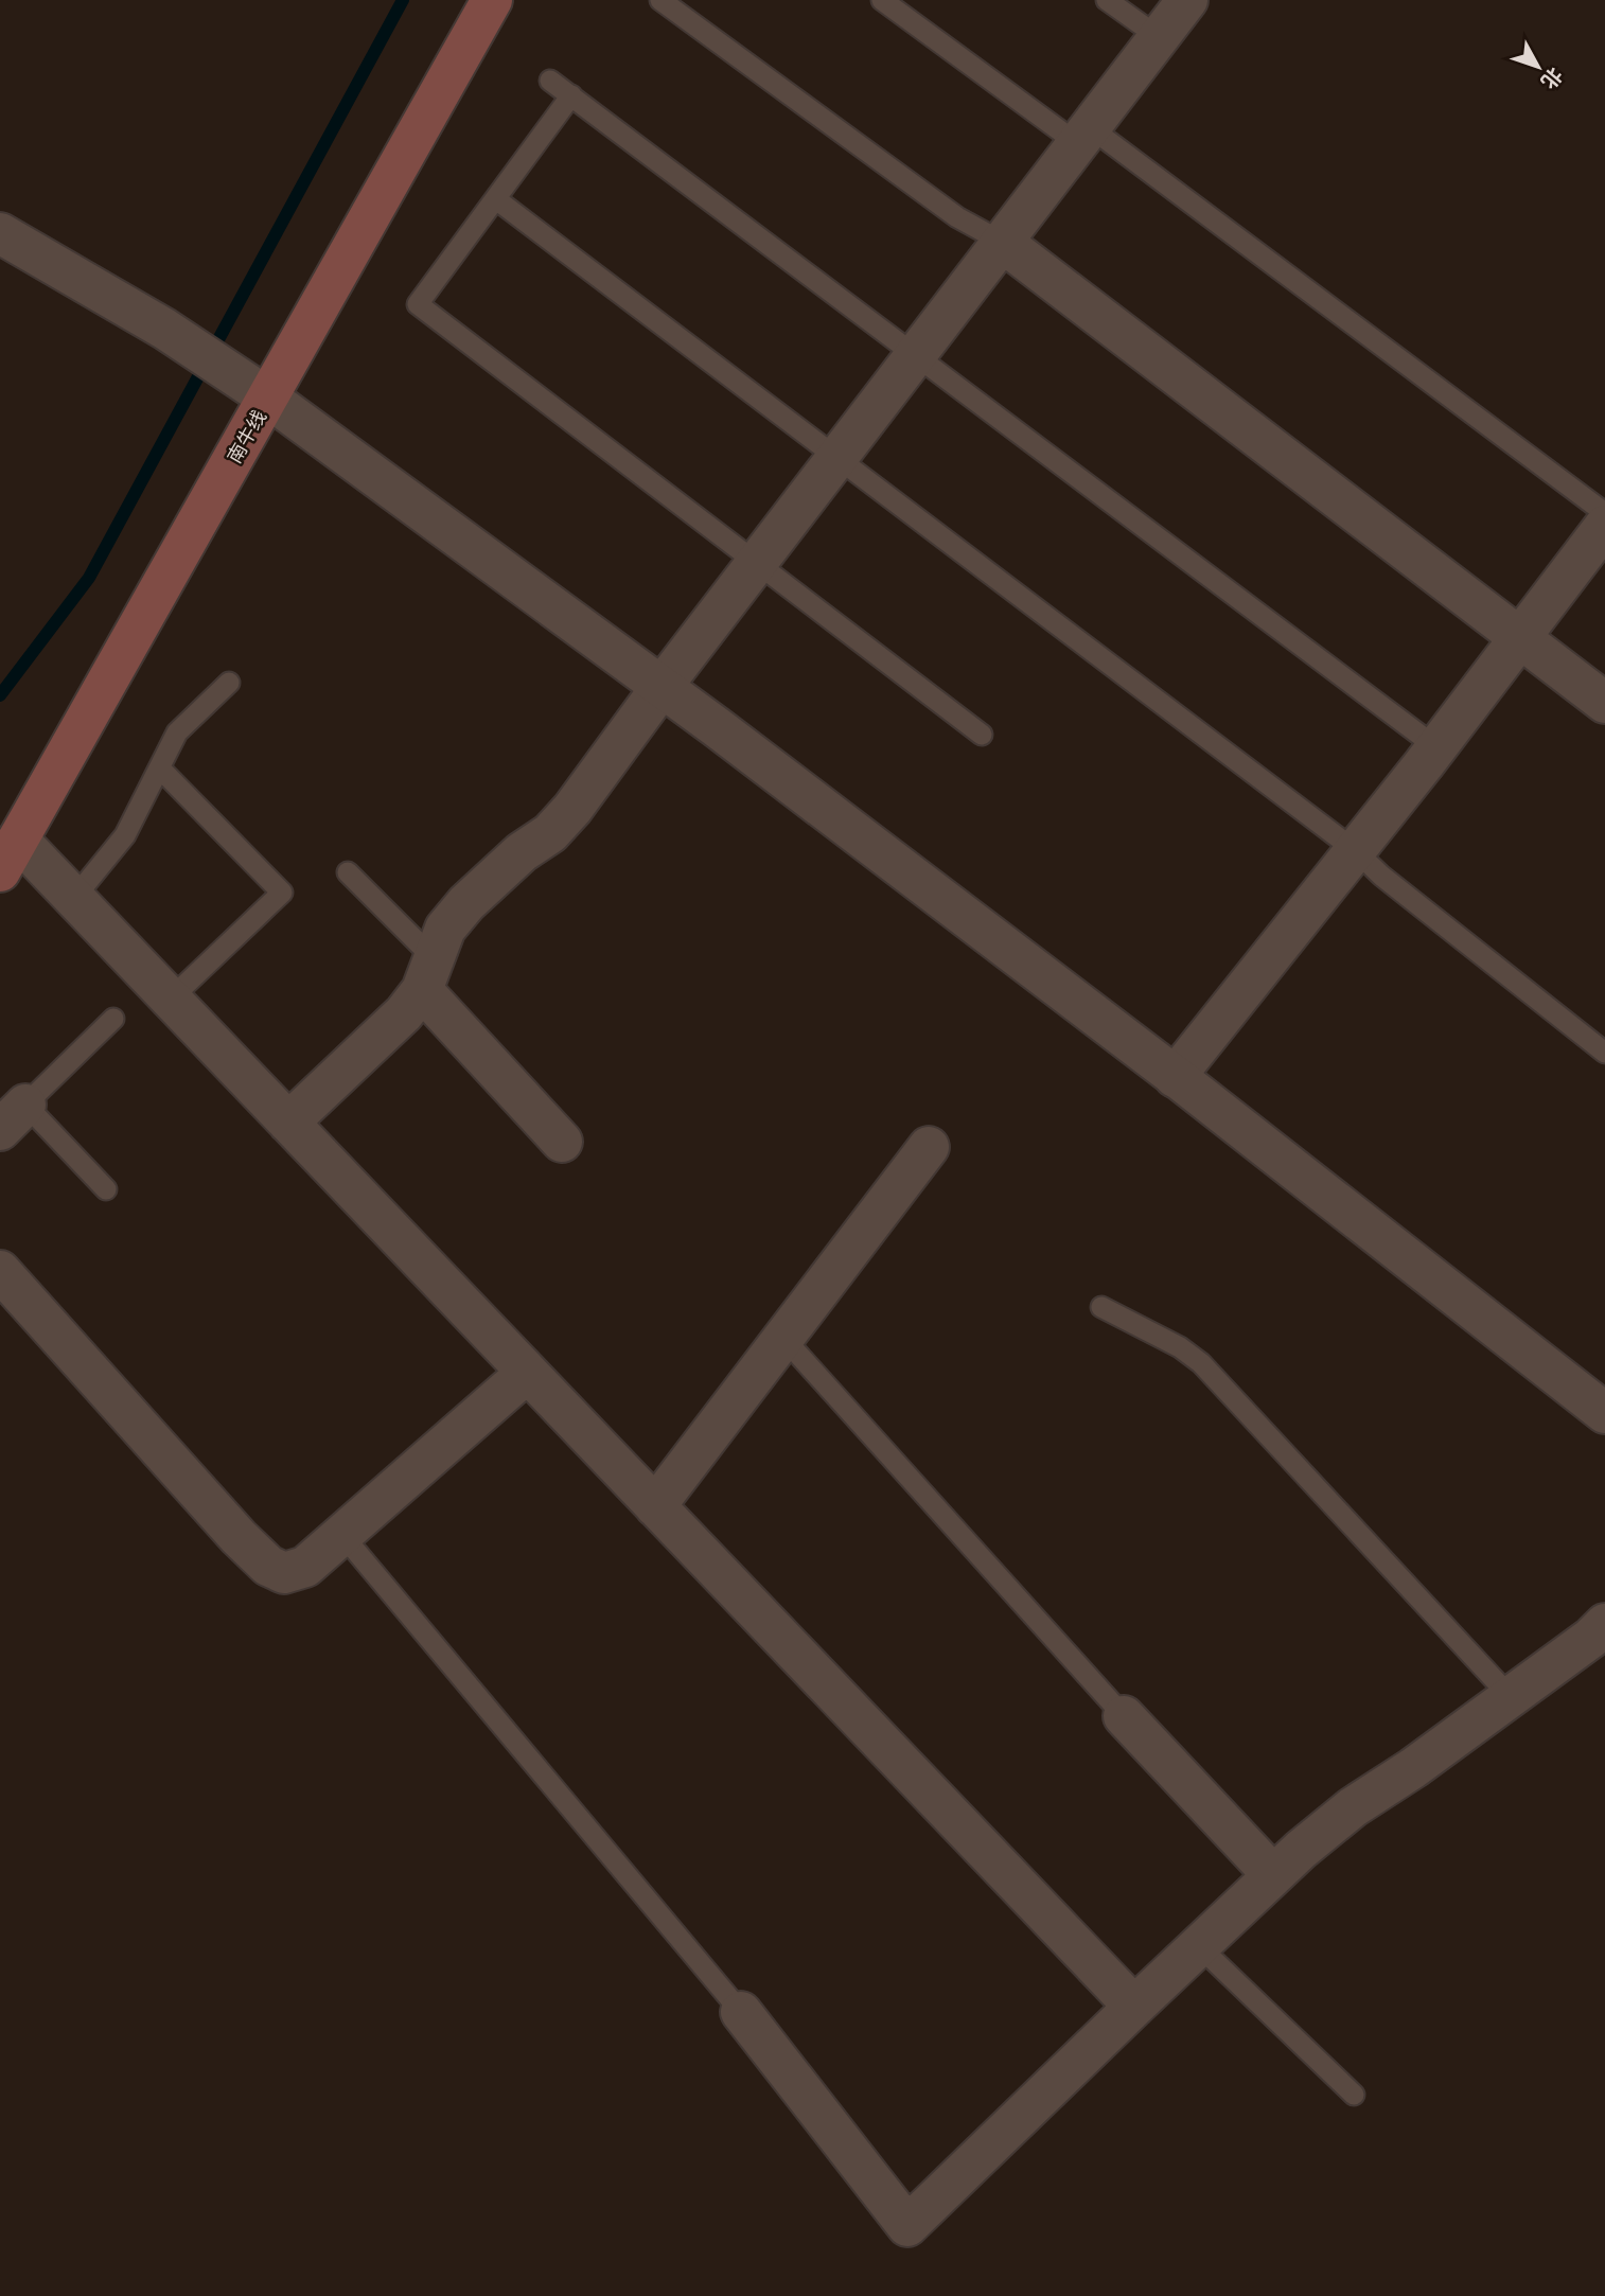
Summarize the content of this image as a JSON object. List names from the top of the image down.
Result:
{
  "streets": {
    "main road": ["南牛线"]
  },
  "north": "bottom right"
}
